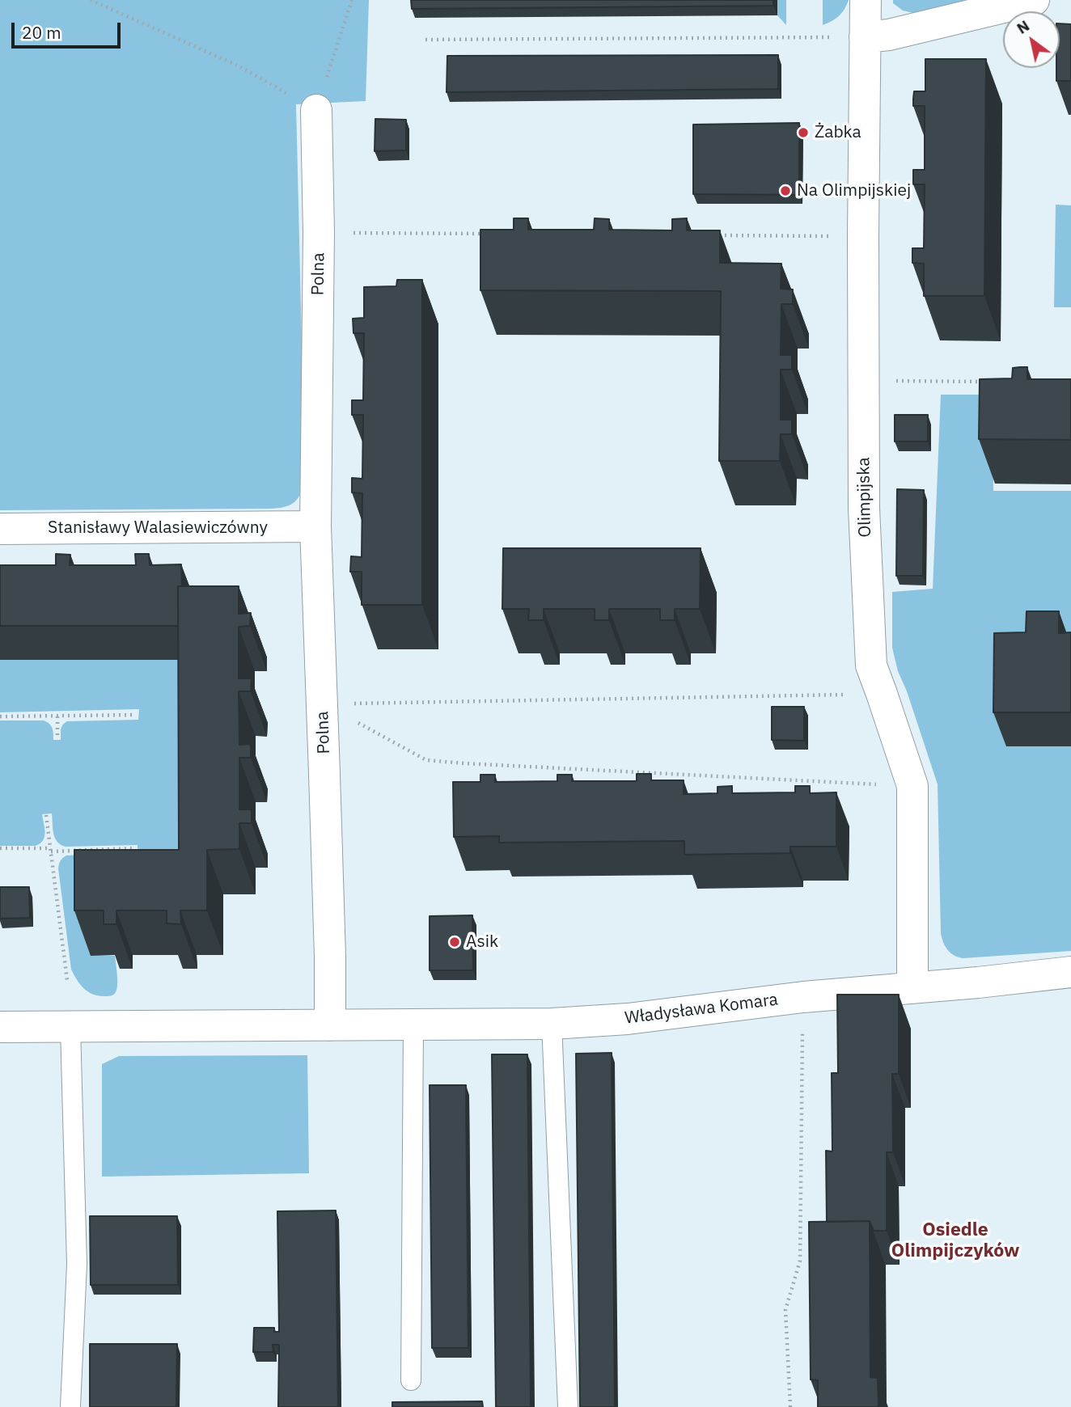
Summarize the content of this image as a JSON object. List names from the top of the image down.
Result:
{
  "streets": {
    "street": [
      "Polna",
      "Olimpijska",
      "Stanisławy Walasiewiczówny",
      "Władysława Komara"
    ]
  },
  "crossings": [
    ["Polna", "Stanisławy Walasiewiczówny"],
    ["Polna", "Władysława Komara"],
    ["Olimpijska", "Władysława Komara"]
  ],
  "districts": ["Osiedle Olimpijczyków"],
  "places": ["Żabka", "Na Olimpijskiej", "Asik"],
  "scale_bar": "20 m",
  "north": "top left"
}
